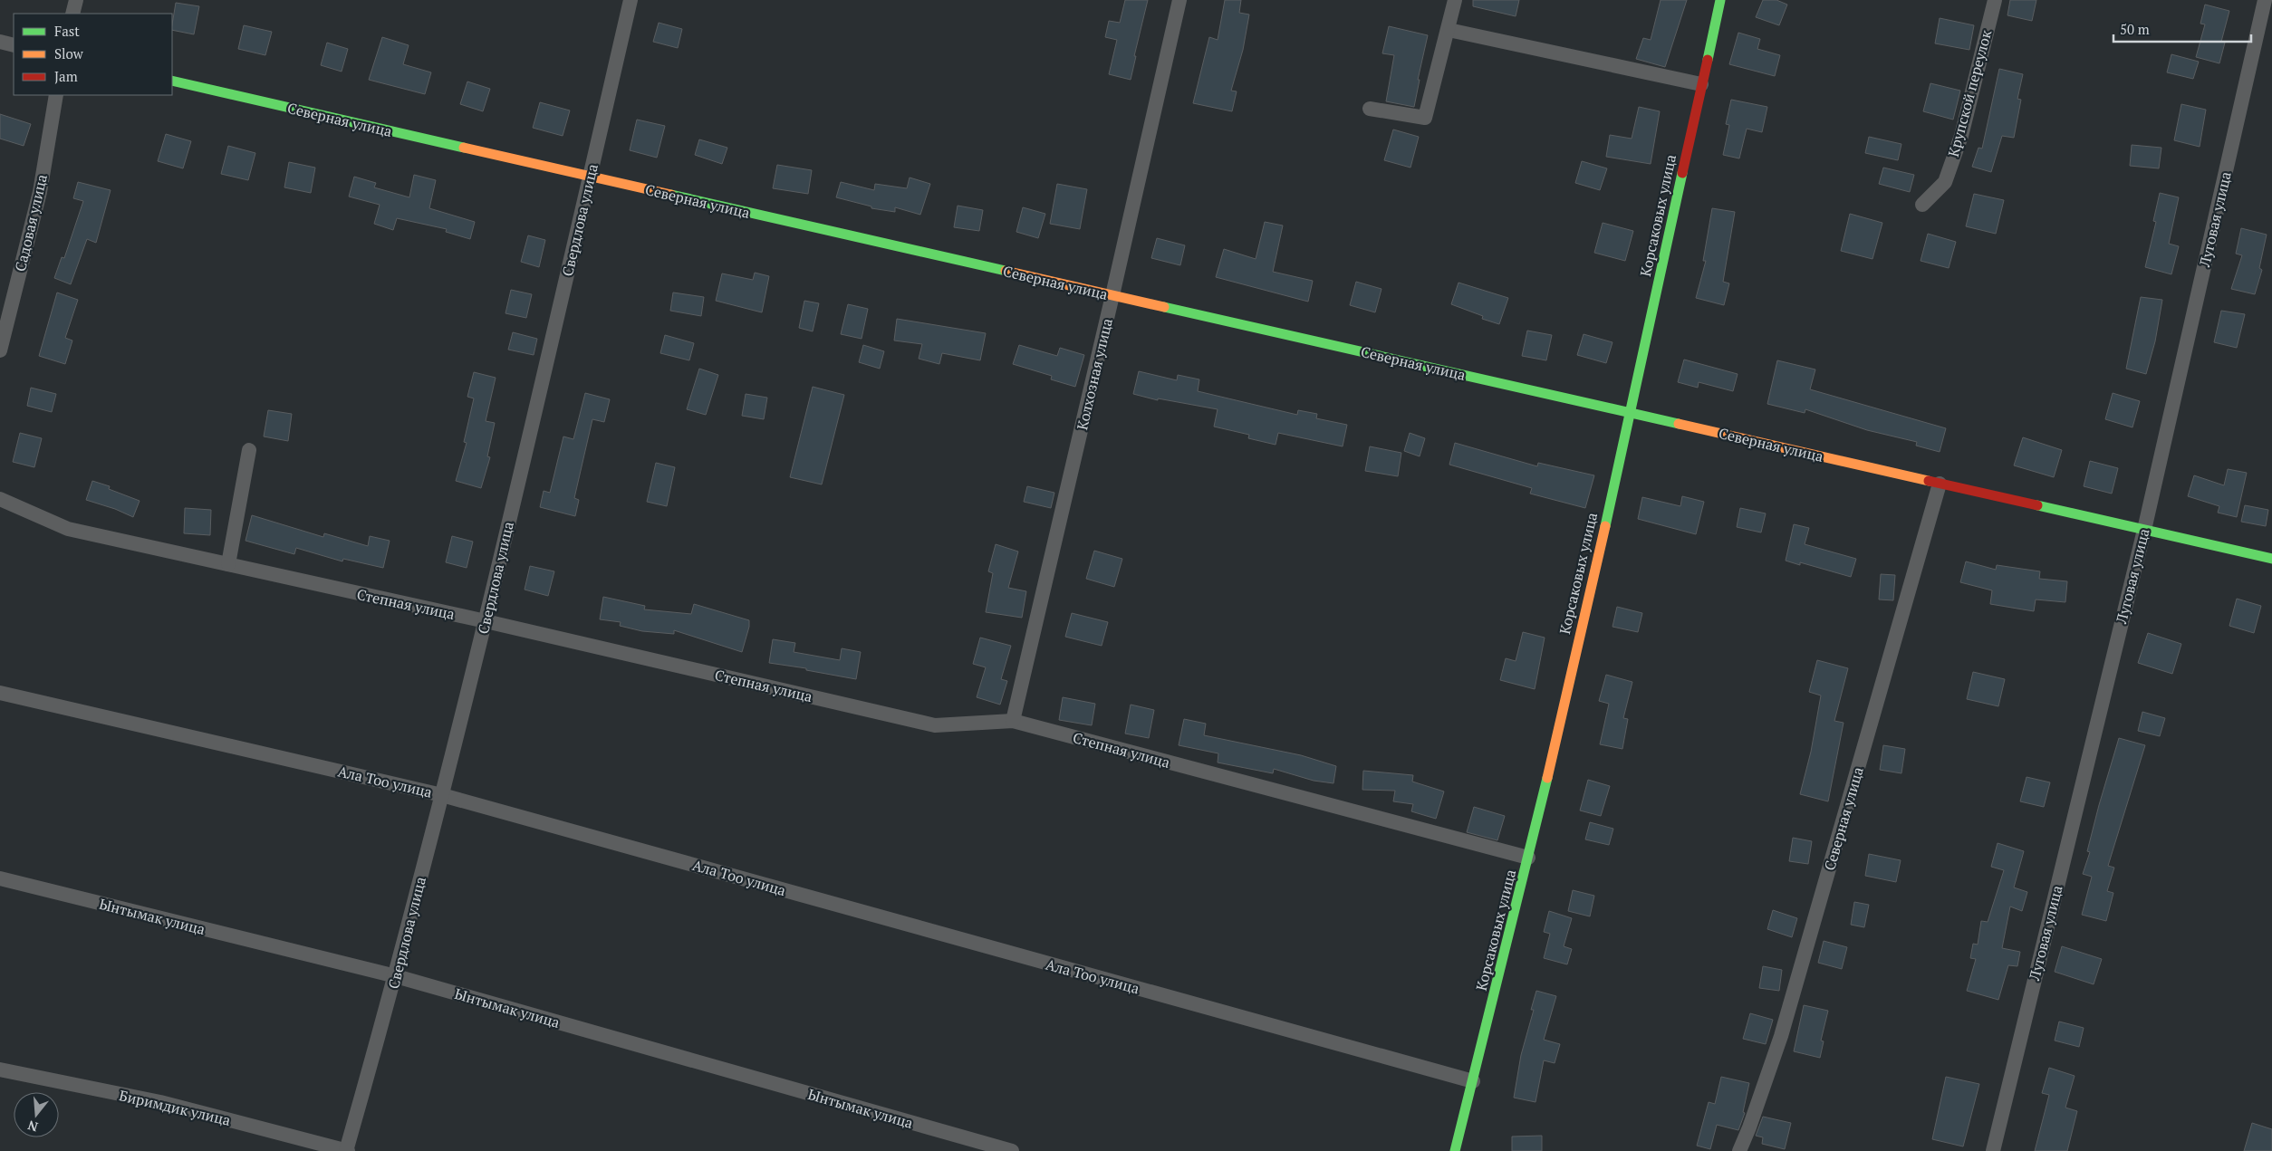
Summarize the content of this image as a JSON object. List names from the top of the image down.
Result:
{
  "streets": {
    "street": [
      "Крупской переулок",
      "Северная улица",
      "Корсаковых улица",
      "Луговая улица",
      "Свердлова улица",
      "Садовая улица",
      "Колхозная улица",
      "Степная улица",
      "Ала Тоо улица",
      "Ынтымак улица",
      "Биримдик улица"
    ]
  },
  "crossings": [
    ["Северная улица", "Корсаковых улица"],
    ["Северная улица", "Луговая улица"],
    ["Северная улица", "Свердлова улица"],
    ["Северная улица", "Колхозная улица"],
    ["Корсаковых улица", "Степная улица"],
    ["Корсаковых улица", "Ала Тоо улица"],
    ["Свердлова улица", "Степная улица"],
    ["Свердлова улица", "Ала Тоо улица"],
    ["Свердлова улица", "Ынтымак улица"],
    ["Свердлова улица", "Биримдик улица"],
    ["Колхозная улица", "Степная улица"]
  ],
  "legend": ["Fast", "Slow", "Jam"],
  "scale_bar": "50 m",
  "north": "bottom"
}
